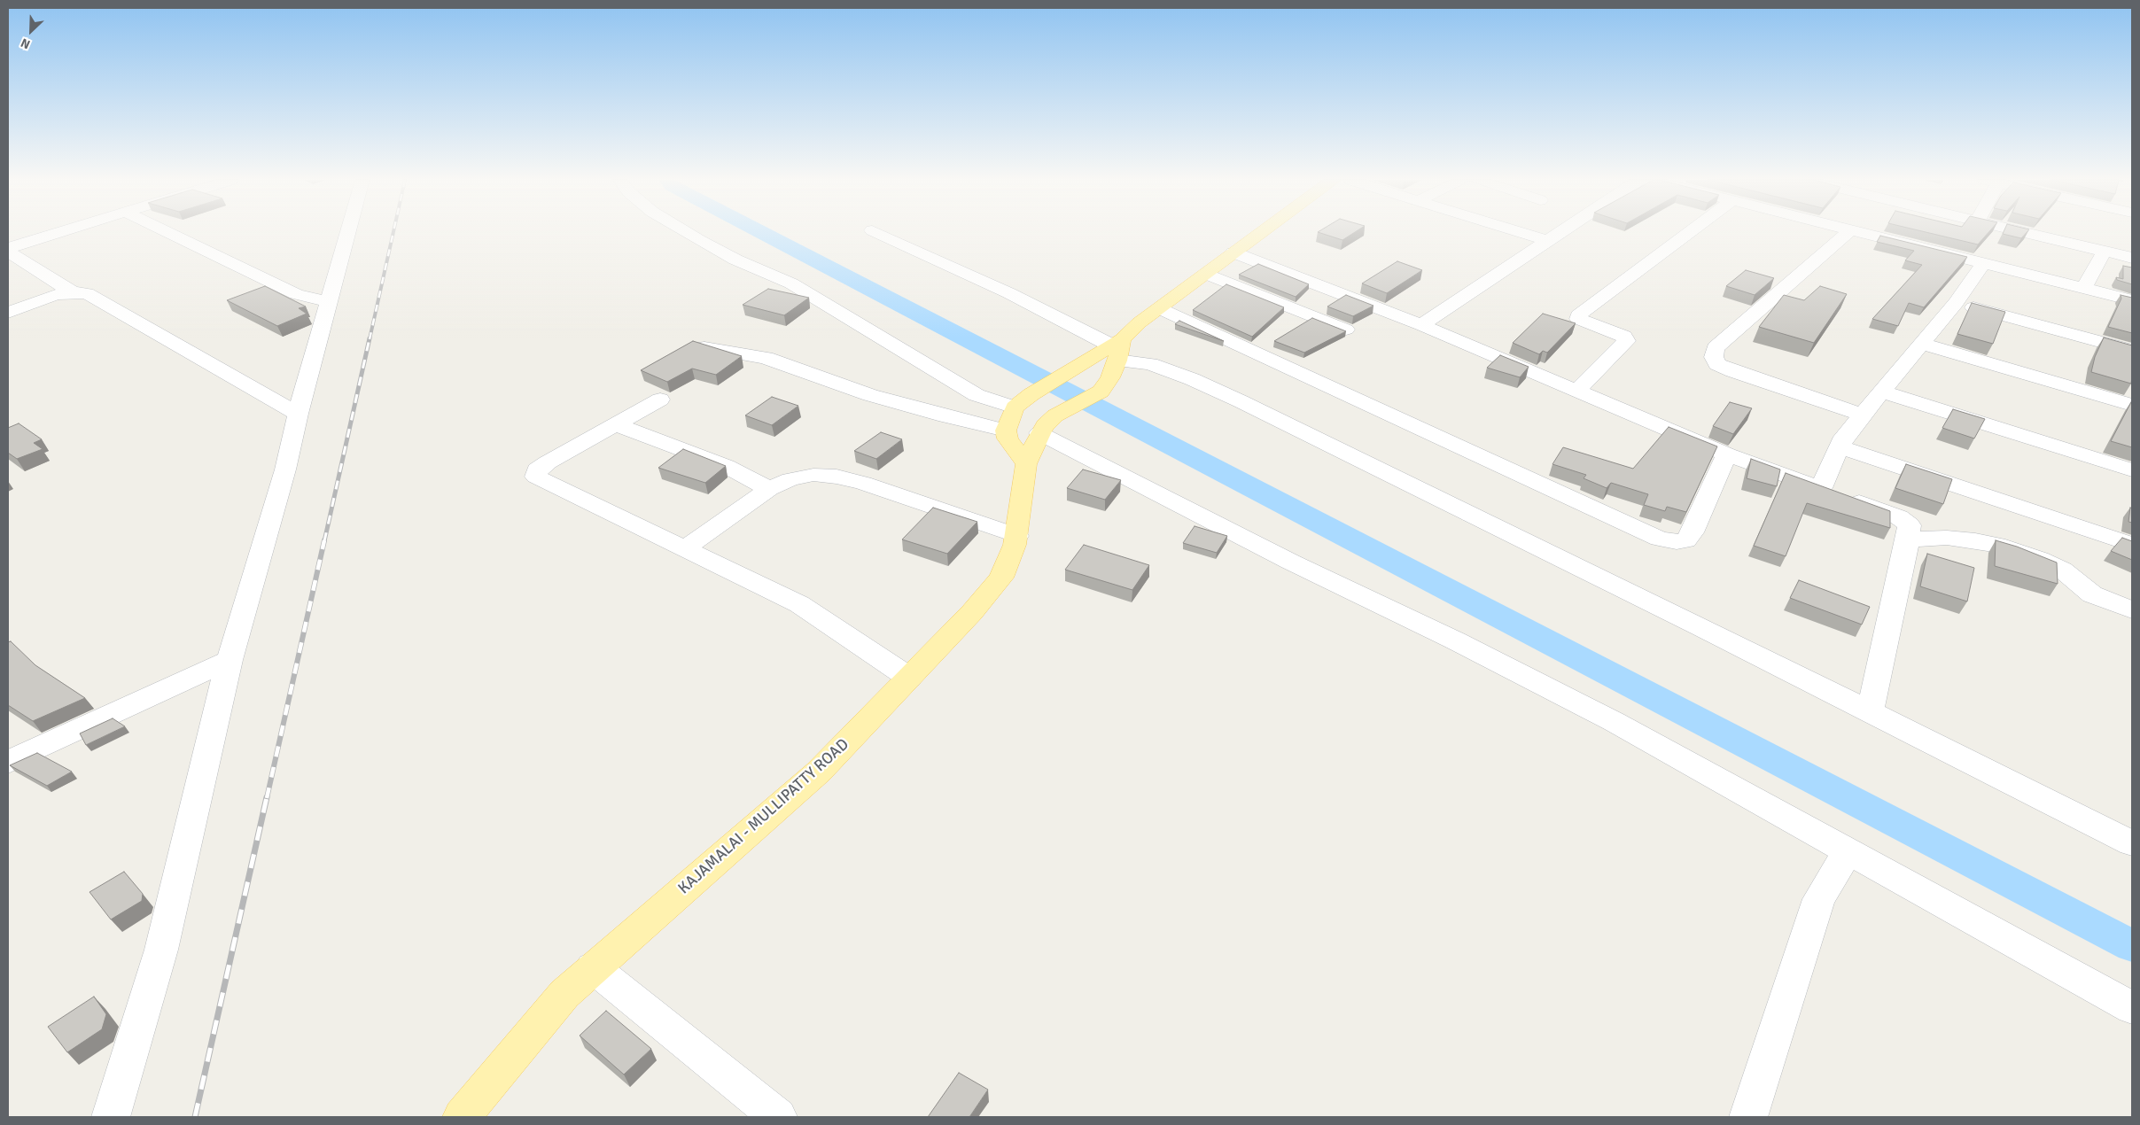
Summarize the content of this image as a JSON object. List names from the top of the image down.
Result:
{
  "streets": {
    "main road": ["KAJAMALAI - MULLIPATTY ROAD"]
  },
  "north": "bottom left"
}
